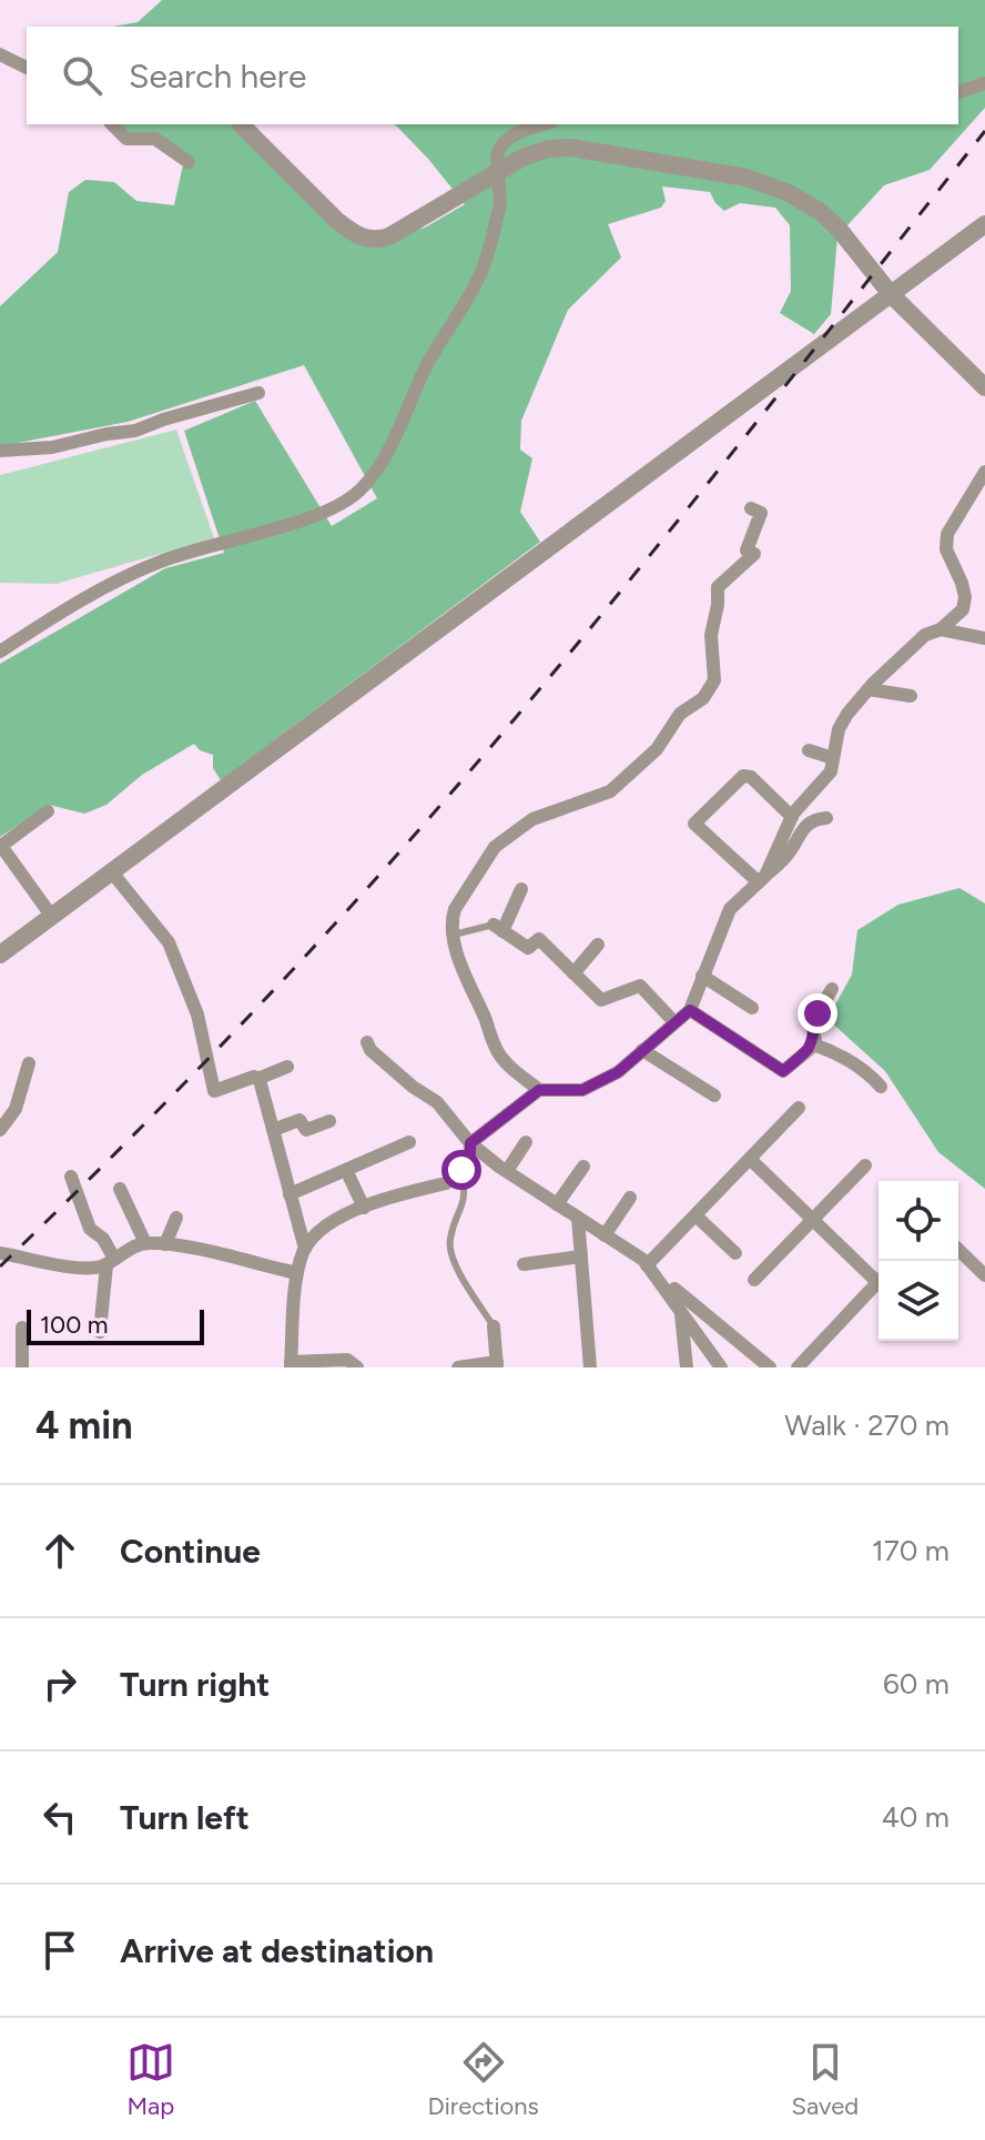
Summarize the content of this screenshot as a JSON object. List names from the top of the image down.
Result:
{
  "scale_bar": "100 m",
  "page": {
    "search": "Search here",
    "scale": "100 m",
    "heading": ["4 min", "Walk · 270 m"],
    "list": [
      ["Continue", "170 m"],
      ["Turn right", "60 m"],
      ["Turn left", "40 m"],
      "Arrive at destination"
    ],
    "nav": ["Map", "Directions", "Saved"]
  }
}
